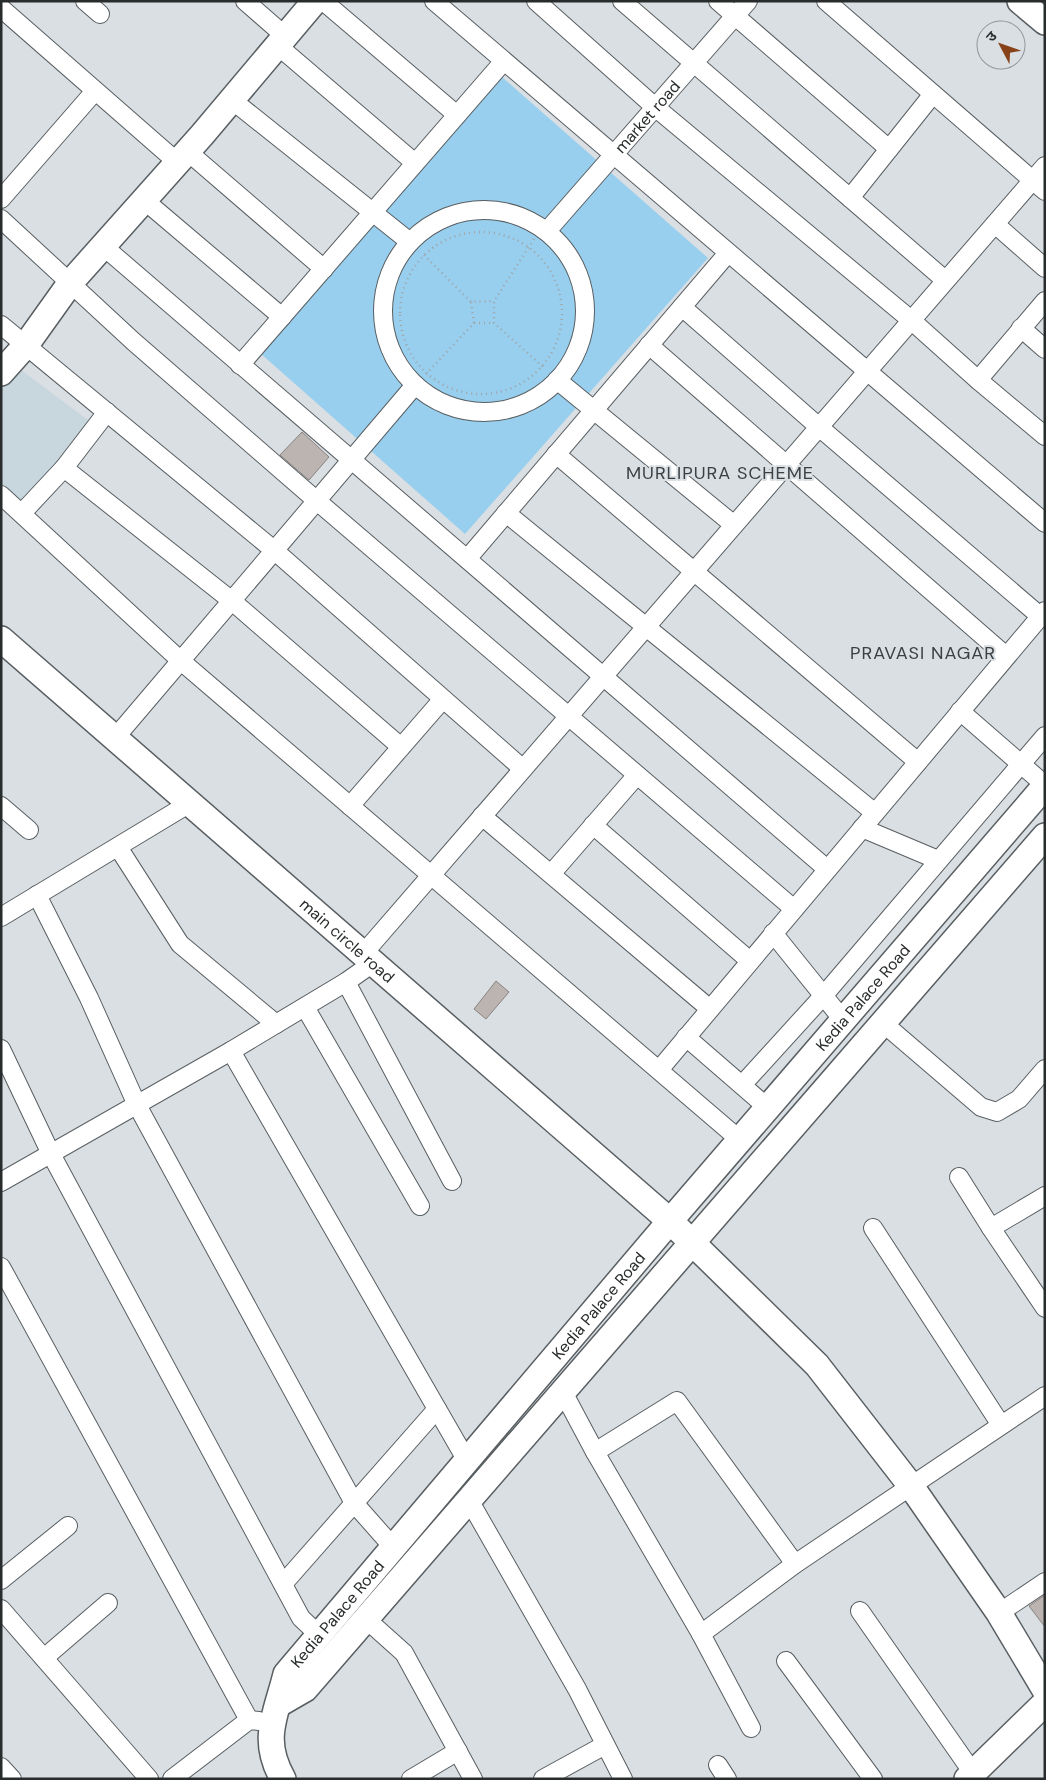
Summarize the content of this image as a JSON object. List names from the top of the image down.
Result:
{
  "streets": {
    "street": ["market road", "main circle road", "Kedia Palace Road"]
  },
  "crossings": [
    ["main circle road", "Kedia Palace Road"]
  ],
  "districts": ["MURLIPURA SCHEME", "PRAVASI NAGAR"],
  "north": "top left"
}
